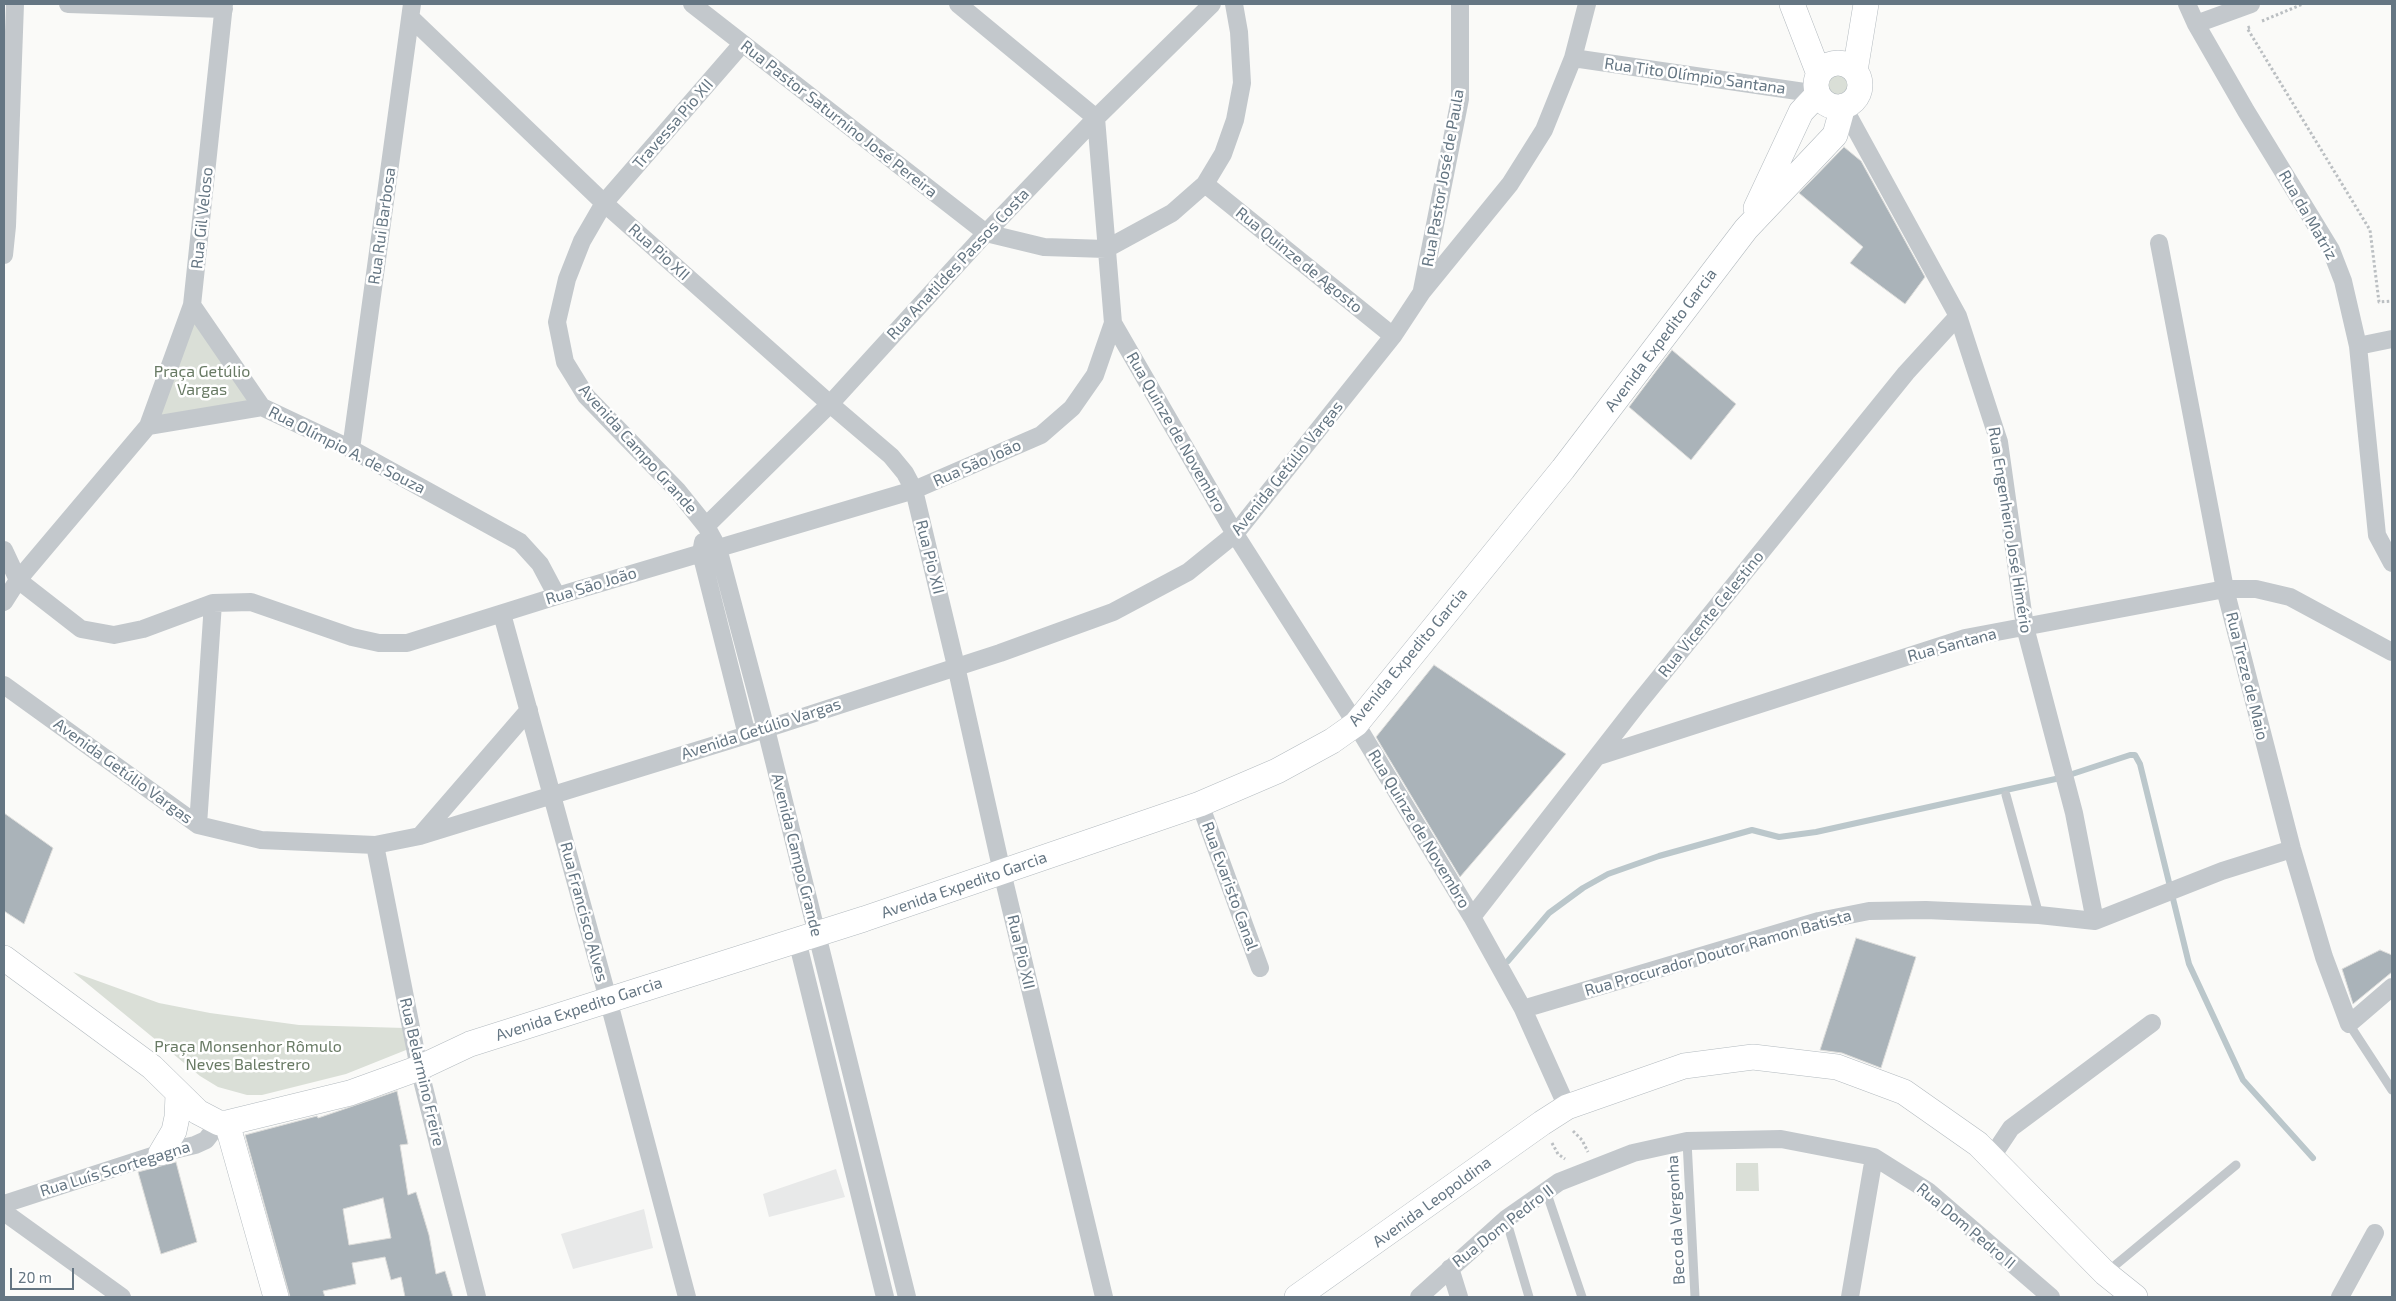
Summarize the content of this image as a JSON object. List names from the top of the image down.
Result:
{
  "streets": {
    "main road": ["Avenida Expedito Garcia", "Avenida Leopoldina"],
    "street": [
      "Rua Tito Olímpio Santana",
      "Rua Pastor Saturnino José Pereira",
      "Travessa Pio XII",
      "Rua Pastor José de Paula",
      "Rua da Matriz",
      "Rua Gil Veloso",
      "Rua Rui Barbosa",
      "Rua Pio XII",
      "Rua Quinze de Agosto",
      "Rua Anatildes Passos Costa",
      "Rua Quinze de Novembro",
      "Avenida Campo Grande",
      "Rua Olímpio A. de Souza",
      "Rua São João",
      "Avenida Getúlio Vargas",
      "Rua Engenheiro José Himério",
      "Rua Vicente Celestino",
      "Rua Santana",
      "Rua Treze de Maio",
      "Rua Evaristo Canal",
      "Rua Francisco Alves",
      "Rua Procurador Doutor Ramon Batista",
      "Rua Belarmino Freire",
      "Rua Luís Scortegagna",
      "Rua Dom Pedro II"
    ],
    "lane": ["Beco da Vergonha"]
  },
  "crossings": [
    ["Rua Tito Olímpio Santana", "Avenida Expedito Garcia"],
    ["Rua Tito Olímpio Santana", "Avenida Getúlio Vargas"],
    ["Rua Tito Olímpio Santana", "Rua Engenheiro José Himério"],
    ["Rua Pastor Saturnino José Pereira", "Travessa Pio XII"],
    ["Rua Pastor Saturnino José Pereira", "Rua Anatildes Passos Costa"],
    ["Travessa Pio XII", "Rua Pio XII"],
    ["Travessa Pio XII", "Avenida Campo Grande"],
    ["Rua Pastor José de Paula", "Avenida Getúlio Vargas"],
    ["Rua Gil Veloso", "Rua Olímpio A. de Souza"],
    ["Rua Rui Barbosa", "Rua Pio XII"],
    ["Rua Rui Barbosa", "Rua Olímpio A. de Souza"],
    ["Rua Pio XII", "Rua Anatildes Passos Costa"],
    ["Rua Pio XII", "Avenida Expedito Garcia"],
    ["Rua Pio XII", "Avenida Campo Grande"],
    ["Rua Pio XII", "Rua São João"],
    ["Rua Pio XII", "Avenida Getúlio Vargas"],
    ["Rua Quinze de Agosto", "Avenida Getúlio Vargas"],
    ["Rua Anatildes Passos Costa", "Rua Quinze de Novembro"],
    ["Rua Anatildes Passos Costa", "Avenida Campo Grande"],
    ["Avenida Expedito Garcia", "Rua Quinze de Novembro"],
    ["Avenida Expedito Garcia", "Avenida Campo Grande"],
    ["Avenida Expedito Garcia", "Rua Engenheiro José Himério"],
    ["Avenida Expedito Garcia", "Rua Evaristo Canal"],
    ["Avenida Expedito Garcia", "Rua Francisco Alves"],
    ["Avenida Expedito Garcia", "Rua Belarmino Freire"],
    ["Avenida Expedito Garcia", "Rua Luís Scortegagna"],
    ["Rua Quinze de Novembro", "Rua São João"],
    ["Rua Quinze de Novembro", "Avenida Getúlio Vargas"],
    ["Rua Quinze de Novembro", "Rua Vicente Celestino"],
    ["Rua Quinze de Novembro", "Rua Procurador Doutor Ramon Batista"],
    ["Rua Quinze de Novembro", "Avenida Leopoldina"],
    ["Avenida Campo Grande", "Rua São João"],
    ["Avenida Campo Grande", "Avenida Getúlio Vargas"],
    ["Rua Olímpio A. de Souza", "Rua São João"],
    ["Rua São João", "Rua Francisco Alves"],
    ["Avenida Getúlio Vargas", "Rua Francisco Alves"],
    ["Avenida Getúlio Vargas", "Rua Belarmino Freire"],
    ["Rua Engenheiro José Himério", "Rua Vicente Celestino"],
    ["Rua Engenheiro José Himério", "Rua Santana"],
    ["Rua Engenheiro José Himério", "Rua Procurador Doutor Ramon Batista"],
    ["Rua Vicente Celestino", "Rua Santana"],
    ["Rua Santana", "Rua Treze de Maio"],
    ["Rua Treze de Maio", "Rua Procurador Doutor Ramon Batista"],
    ["Beco da Vergonha", "Rua Dom Pedro II"]
  ],
  "parks": ["Praça Getúlio Vargas", "Praça Monsenhor Rômulo Neves Balestrero"],
  "scale_bar": "20 m"
}
